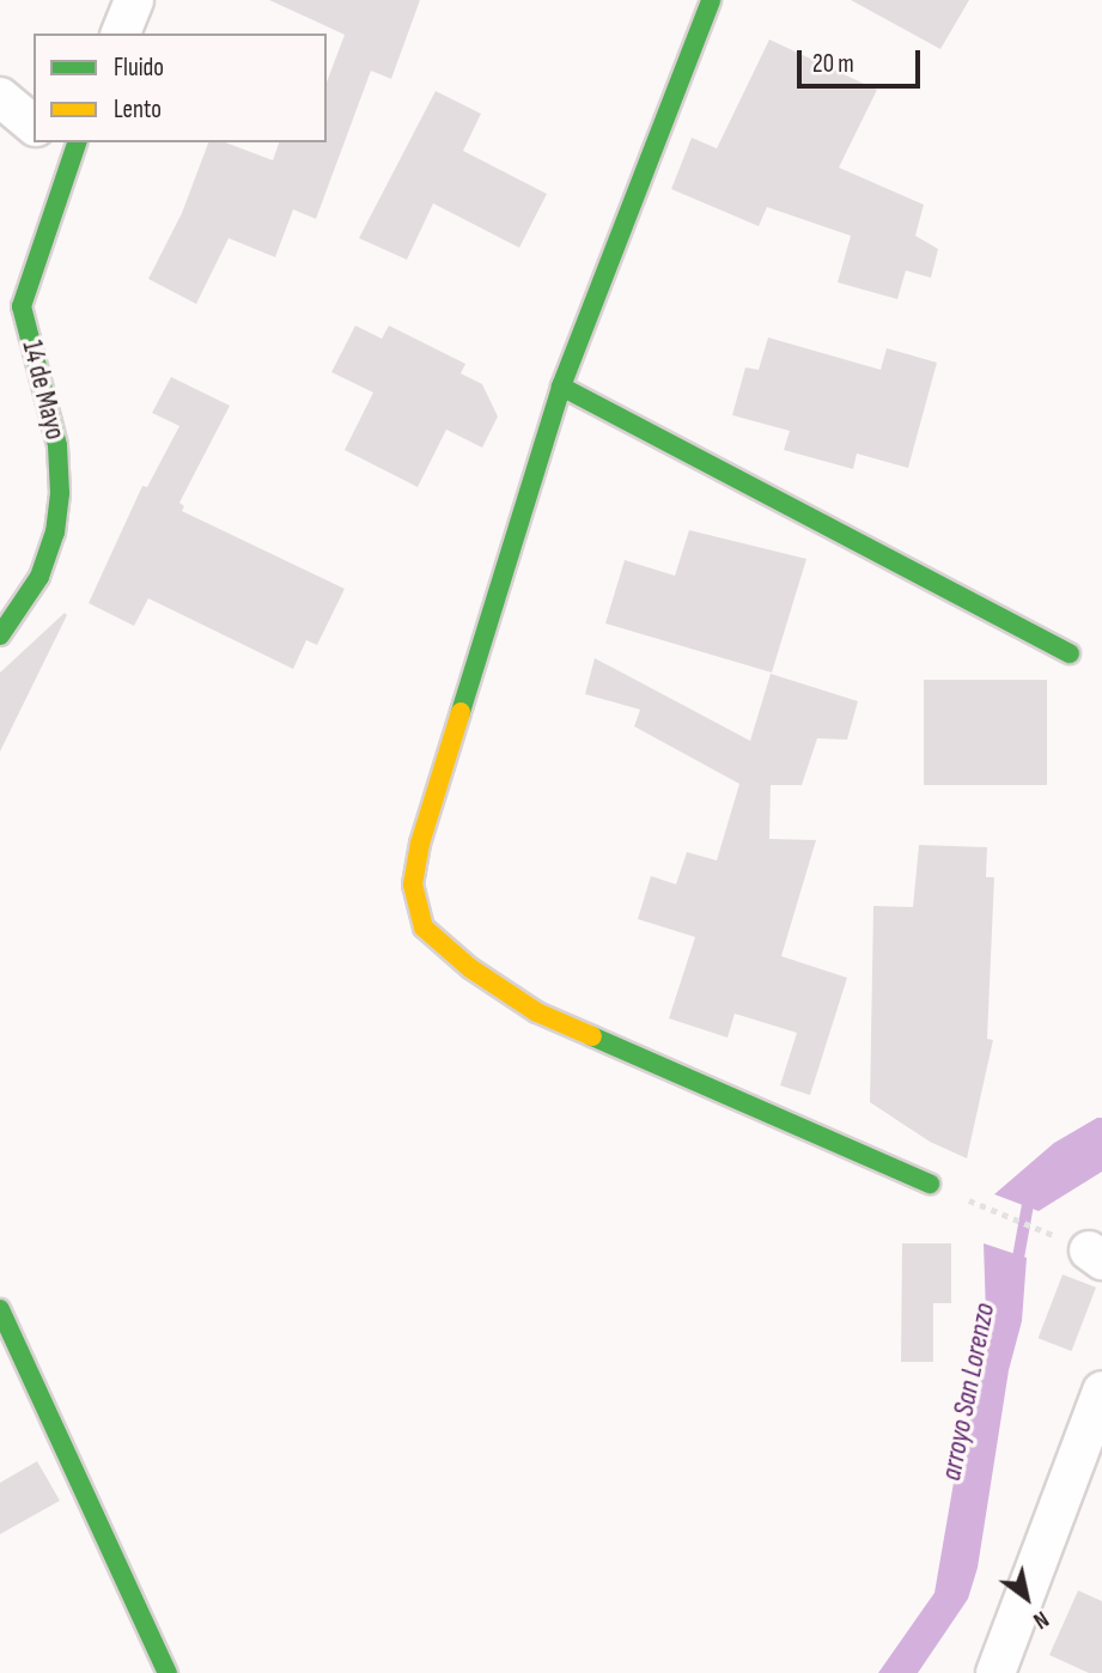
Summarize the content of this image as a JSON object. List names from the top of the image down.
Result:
{
  "streets": {
    "street": ["14 de Mayo"]
  },
  "water": ["arroyo San Lorenzo"],
  "legend": ["Fluido", "Lento"],
  "scale_bar": "20 m",
  "north": "bottom right"
}
